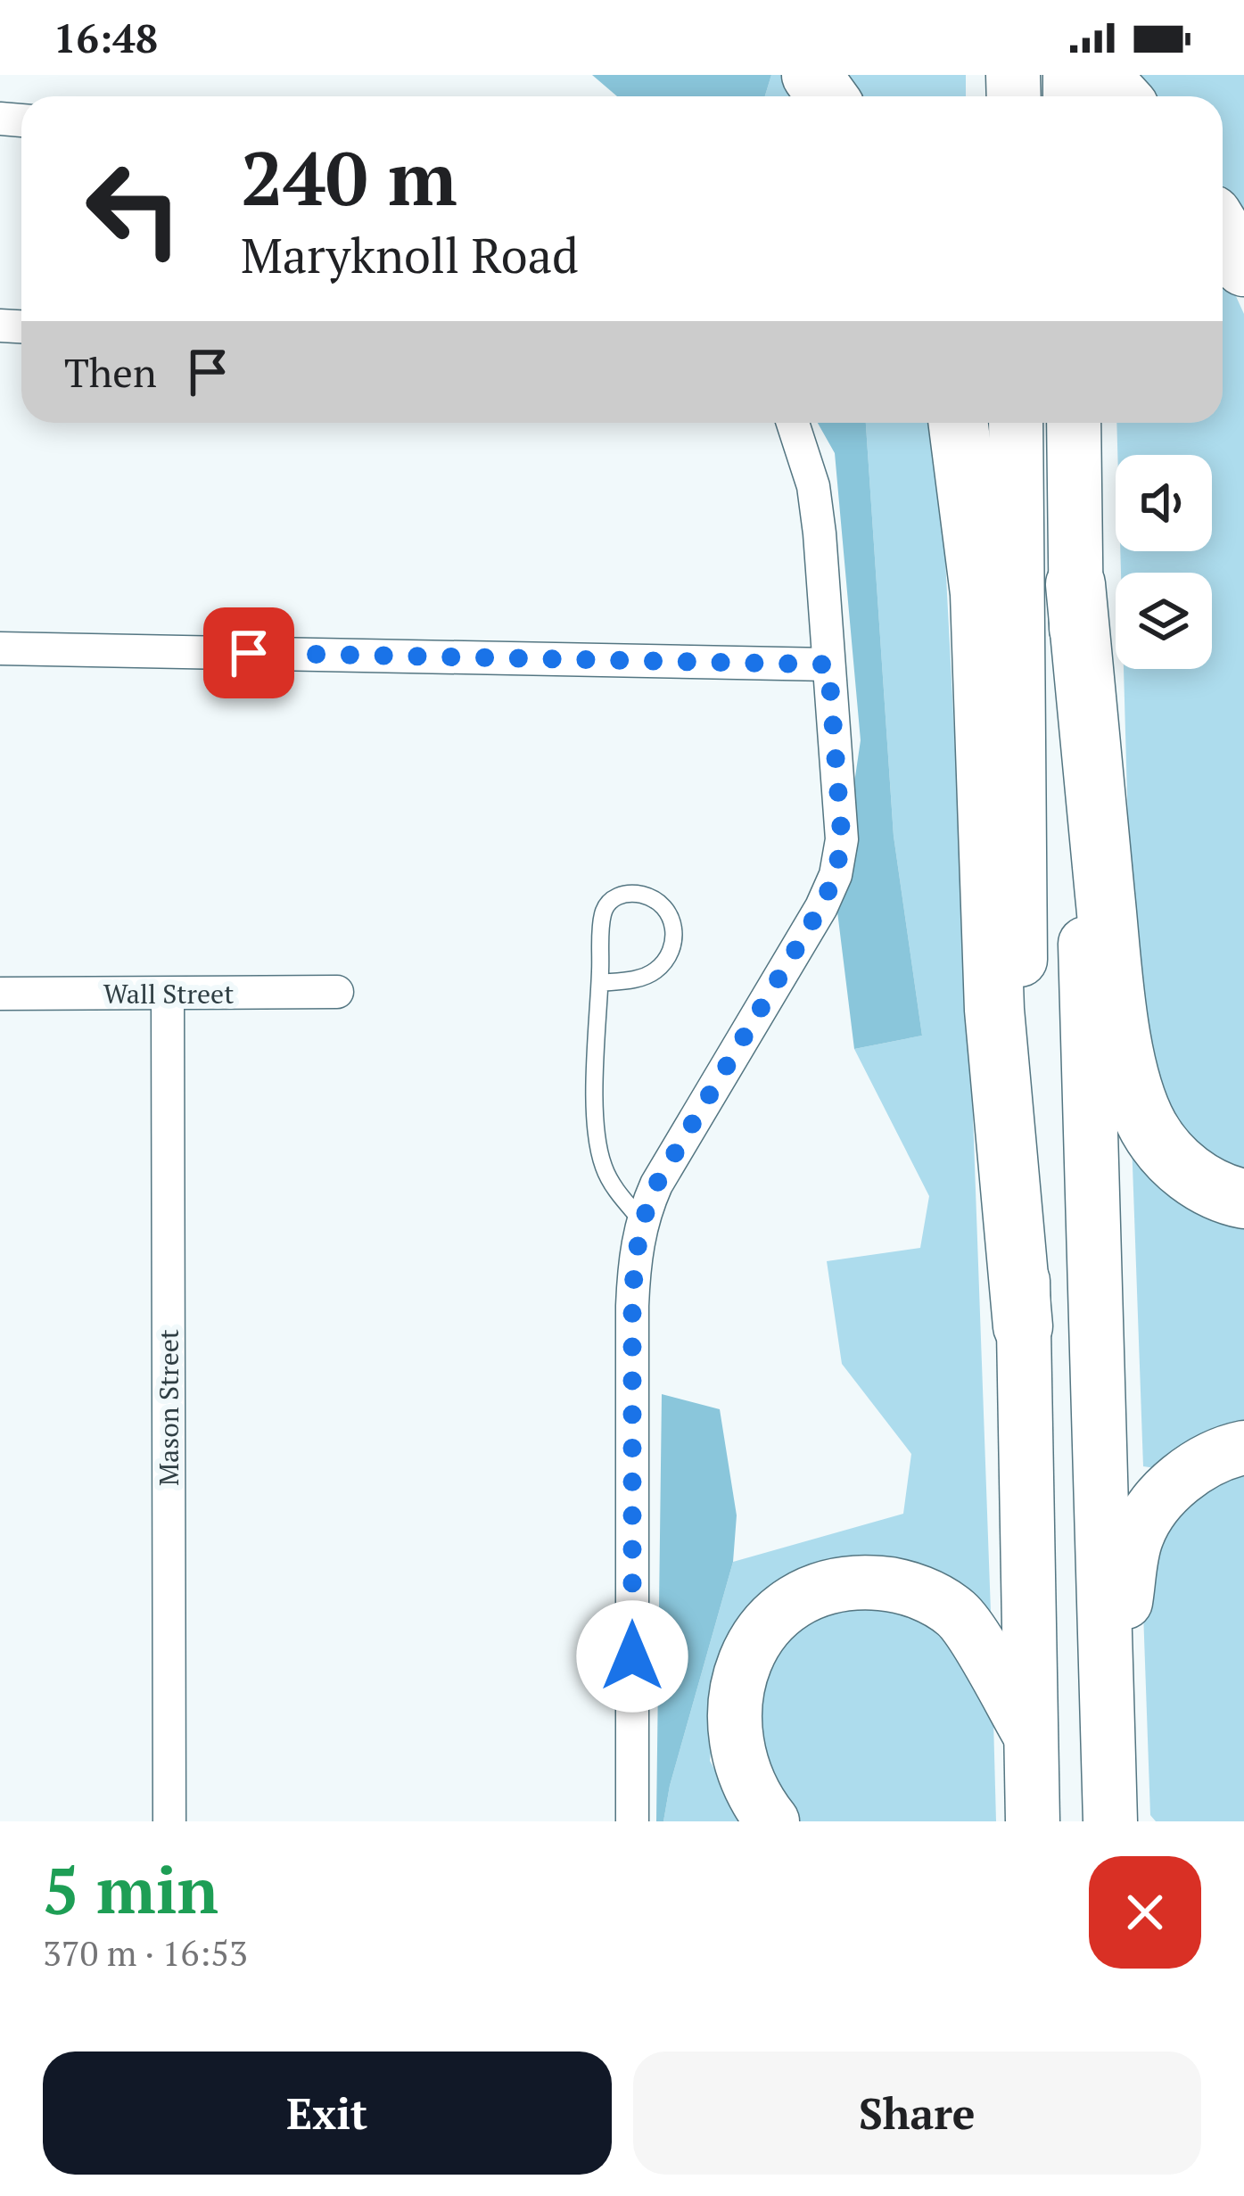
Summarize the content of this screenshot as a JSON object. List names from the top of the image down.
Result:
{
  "streets": {
    "street": ["Wall Street", "Mason Street"]
  },
  "crossings": [
    ["Wall Street", "Mason Street"]
  ],
  "page": {
    "status": "16:48",
    "turn": ["240 m", "Maryknoll Road"],
    "then": "Then",
    "heading": ["5 min", "370 m · 16:53"],
    "buttons": ["Exit", "Share"]
  }
}
